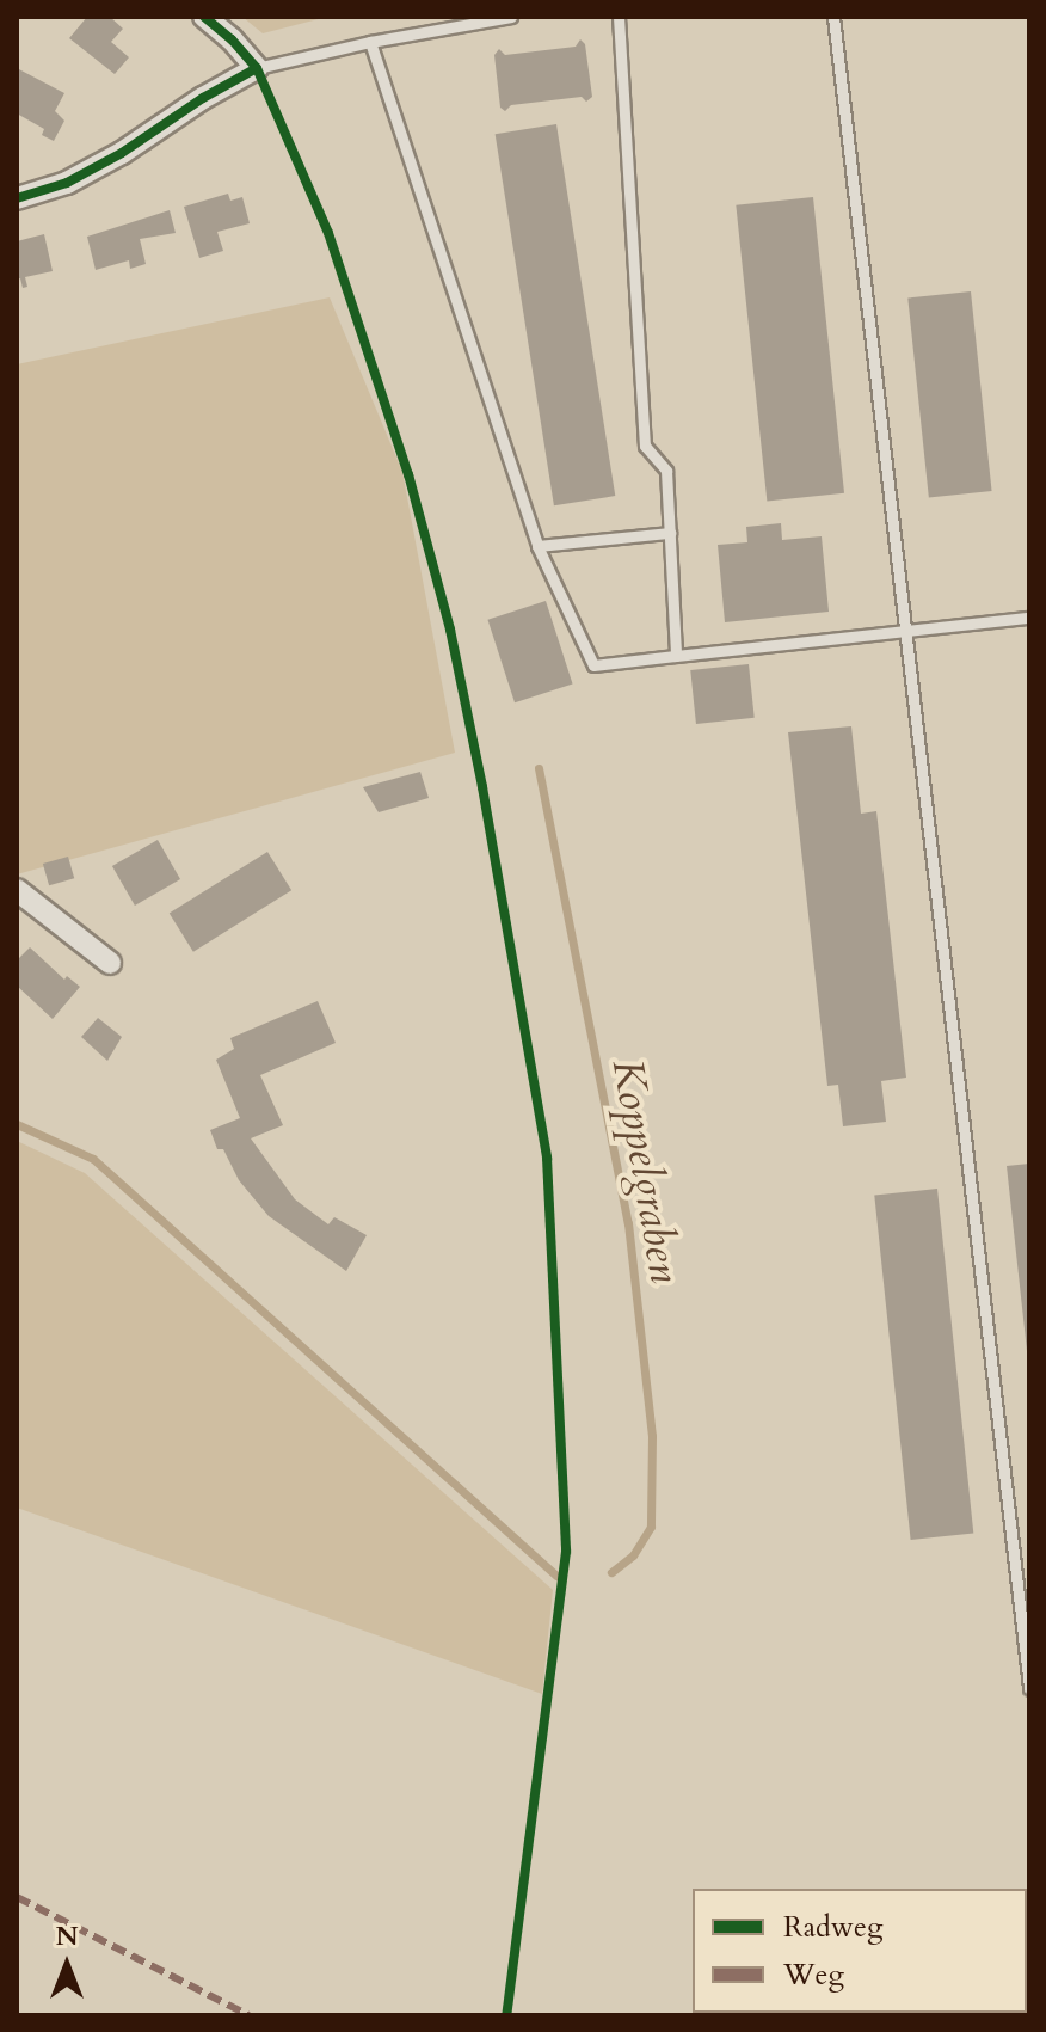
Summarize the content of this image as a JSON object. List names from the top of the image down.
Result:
{
  "water": ["Koppelgraben"],
  "legend": ["Radweg", "Weg"],
  "north": "top"
}
